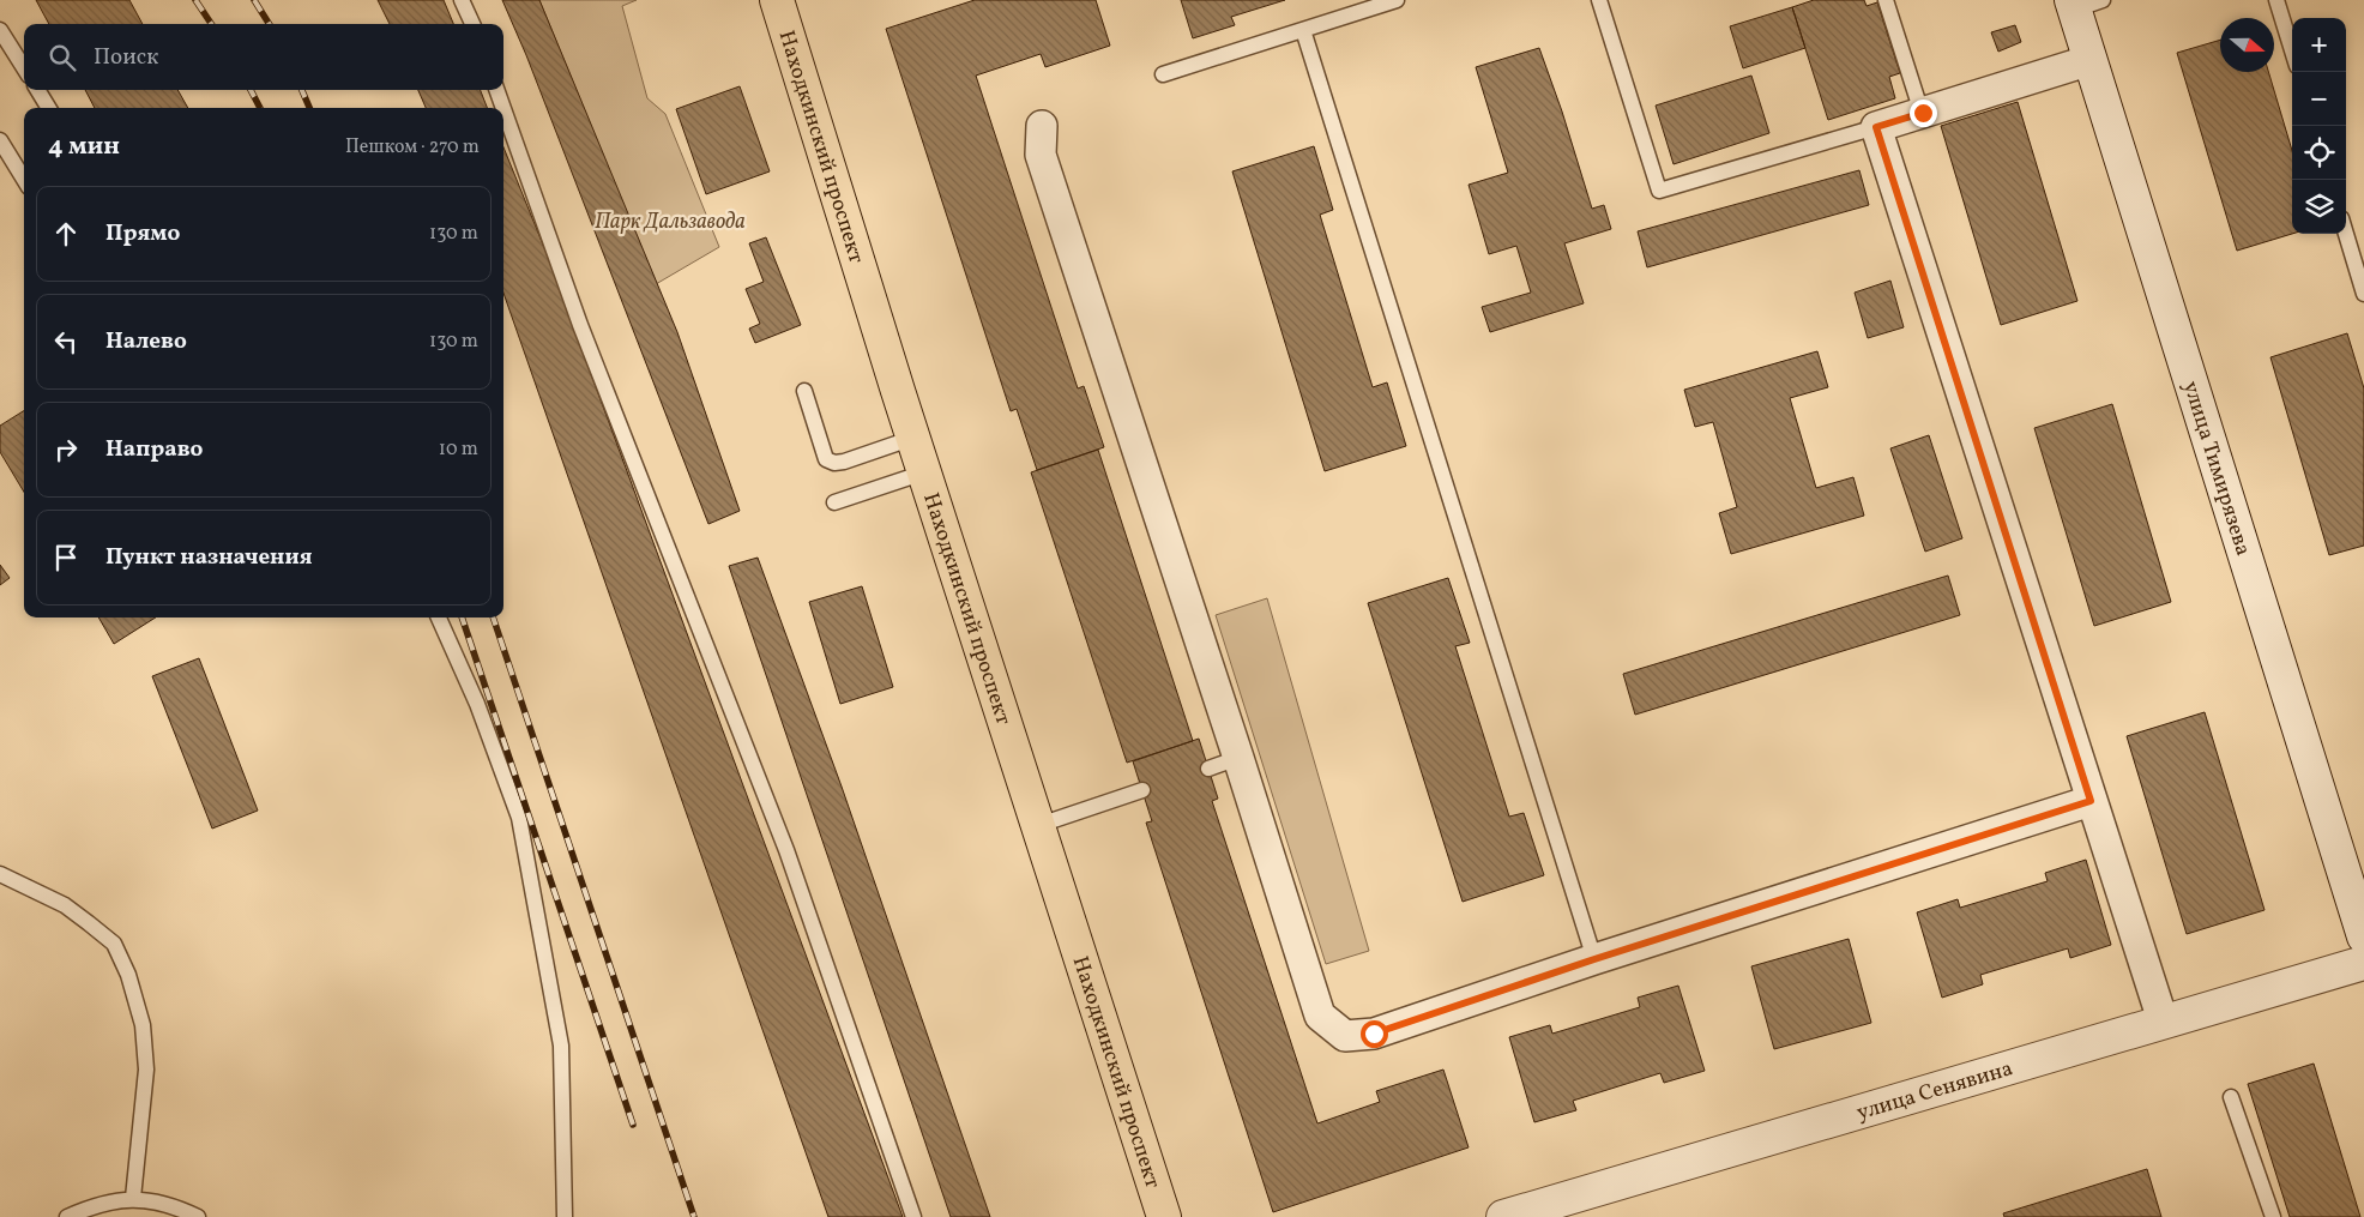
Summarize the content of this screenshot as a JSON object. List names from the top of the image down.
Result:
{
  "streets": {
    "main road": ["Находкинский проспект", "улица Тимирязева", "улица Сенявина"]
  },
  "parks": ["Парк Дальзавода"],
  "north": "right",
  "page": {
    "map_buttons": ["+", "−"],
    "search": "Поиск",
    "heading": ["4 мин", "Пешком · 270 m"],
    "list": [
      ["Прямо", "130 m"],
      ["Налево", "130 m"],
      ["Направо", "10 m"],
      "Пункт назначения"
    ]
  }
}
